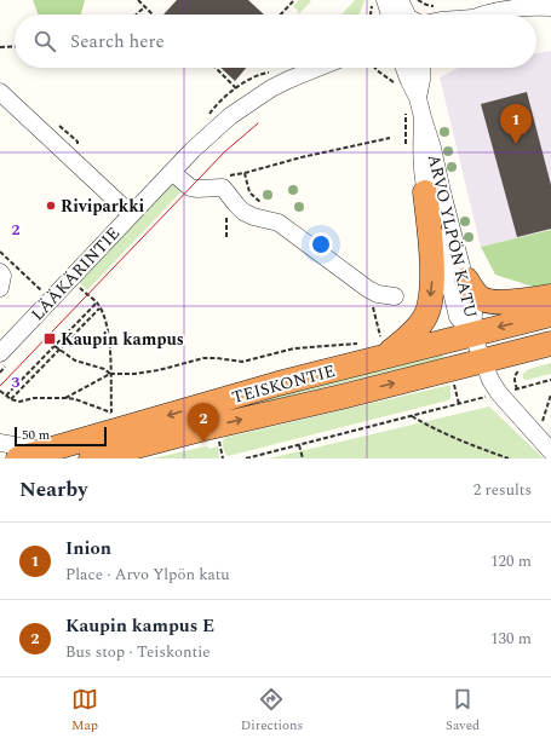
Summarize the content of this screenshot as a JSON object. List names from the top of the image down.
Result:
{
  "streets": {
    "highway": ["TEISKONTIE"],
    "street": ["ARVO YLPÖN KATU", "LÄÄKÄRINTIE"]
  },
  "crossings": [
    ["ARVO YLPÖN KATU", "TEISKONTIE"]
  ],
  "places": {
    "other": ["Riviparkki"],
    "transit": ["Kaupin kampus"]
  },
  "scale_bar": "50 m",
  "page": {
    "search": "Search here",
    "pins": ["1", "2"],
    "scale": "50 m",
    "heading": ["Nearby", "2 results"],
    "list": [
      {
        "mark": "1",
        "name": "Inion",
        "note": "Place · Arvo Ylpön katu",
        "value": "120 m"
      },
      {
        "mark": "2",
        "name": "Kaupin kampus E",
        "note": "Bus stop · Teiskontie",
        "value": "130 m"
      }
    ],
    "nav": ["Map", "Directions", "Saved"]
  },
  "grid": {
    "rows": ["2", "3"]
  }
}
